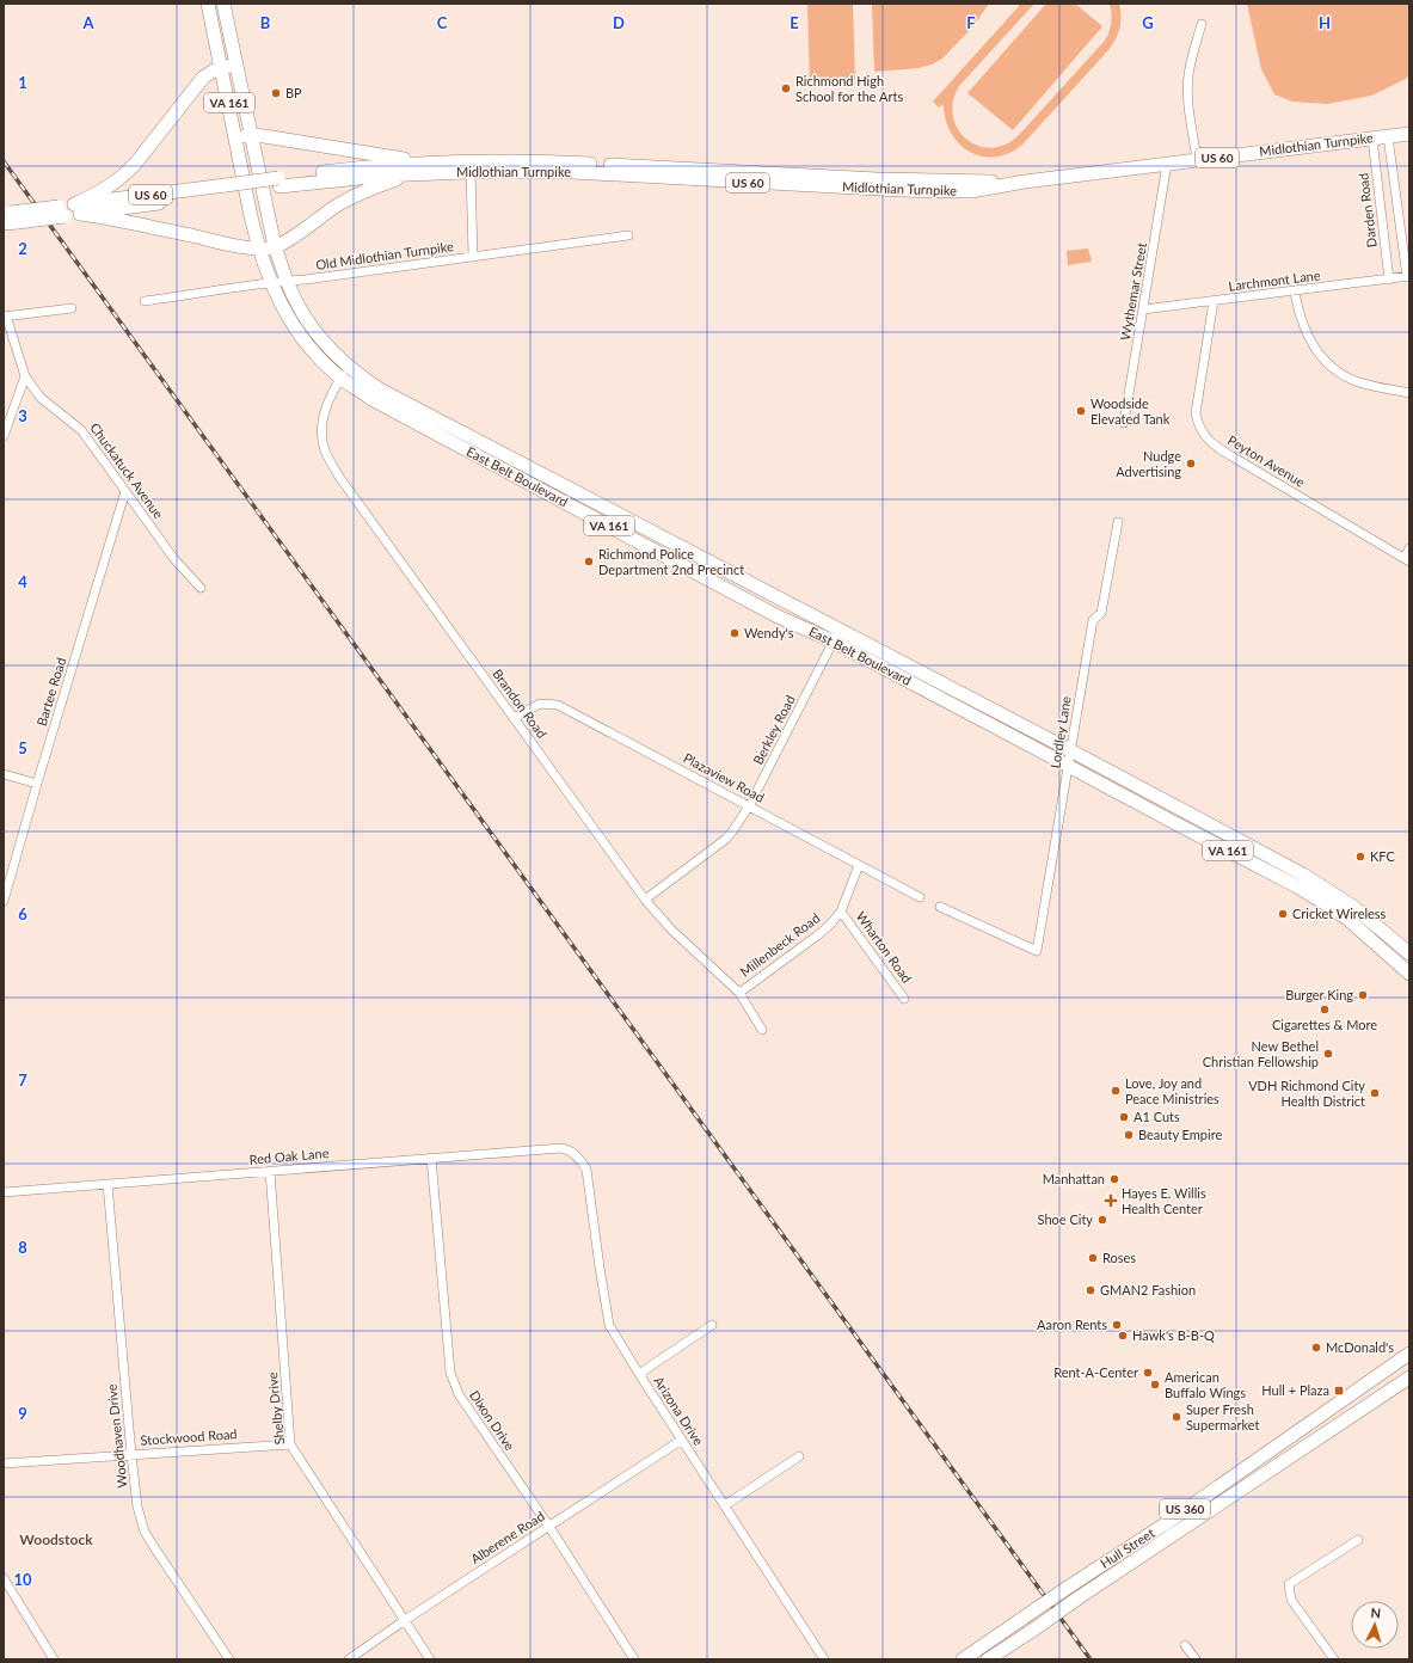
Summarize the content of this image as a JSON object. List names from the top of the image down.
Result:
{
  "streets": {
    "main road": [
      "VA 161",
      "Midlothian Turnpike",
      "US 60",
      "East Belt Boulevard",
      "US 360",
      "Hull Street"
    ],
    "street": [
      "Darden Road",
      "Old Midlothian Turnpike",
      "Larchmont Lane",
      "Wythemar Street",
      "Peyton Avenue",
      "Chuckatuck Avenue",
      "Bartee Road",
      "Brandon Road",
      "Berkley Road",
      "Lordley Lane",
      "Plazaview Road",
      "Millenbeck Road",
      "Wharton Road",
      "Red Oak Lane",
      "Shelby Drive",
      "Arizona Drive",
      "Dixon Drive",
      "Woodhaven Drive",
      "Stockwood Road",
      "Alberene Road"
    ]
  },
  "crossings": [
    ["VA 161", "East Belt Boulevard"],
    ["Midlothian Turnpike", "Darden Road"],
    ["Midlothian Turnpike", "Wythemar Street"],
    ["Darden Road", "Larchmont Lane"],
    ["Old Midlothian Turnpike", "East Belt Boulevard"],
    ["Larchmont Lane", "Wythemar Street"],
    ["Larchmont Lane", "Peyton Avenue"],
    ["Chuckatuck Avenue", "Bartee Road"],
    ["East Belt Boulevard", "Brandon Road"],
    ["East Belt Boulevard", "Berkley Road"],
    ["East Belt Boulevard", "Lordley Lane"],
    ["Brandon Road", "Berkley Road"],
    ["Brandon Road", "Plazaview Road"],
    ["Brandon Road", "Millenbeck Road"],
    ["Berkley Road", "Plazaview Road"],
    ["Plazaview Road", "Millenbeck Road"],
    ["Millenbeck Road", "Wharton Road"],
    ["Red Oak Lane", "Shelby Drive"],
    ["Red Oak Lane", "Arizona Drive"],
    ["Red Oak Lane", "Dixon Drive"],
    ["Red Oak Lane", "Woodhaven Drive"],
    ["Shelby Drive", "Stockwood Road"],
    ["Shelby Drive", "Alberene Road"],
    ["Arizona Drive", "Alberene Road"],
    ["Dixon Drive", "Alberene Road"],
    ["Woodhaven Drive", "Stockwood Road"]
  ],
  "districts": ["Woodstock"],
  "places": {
    "other": [
      "Richmond High School for the Arts",
      "BP",
      "Woodside Elevated Tank",
      "Nudge Advertising",
      "Richmond Police Department 2nd Precinct",
      "Wendy's",
      "KFC",
      "Cricket Wireless",
      "Burger King",
      "Cigarettes & More",
      "New Bethel Christian Fellowship",
      "Love, Joy and Peace Ministries",
      "VDH Richmond City Health District",
      "A1 Cuts",
      "Beauty Empire",
      "Manhattan",
      "Shoe City",
      "Roses",
      "GMAN2 Fashion",
      "Aaron Rents",
      "Hawk's B-B-Q",
      "McDonald's",
      "Rent-A-Center",
      "American Buffalo Wings",
      "Super Fresh Supermarket"
    ],
    "health": ["Hayes E. Willis Health Center"],
    "transit": ["Hull + Plaza"]
  },
  "north": "top",
  "grid": {
    "columns": [
      "A",
      "B",
      "C",
      "D",
      "E",
      "F",
      "G",
      "H"
    ],
    "rows": [
      "1",
      "2",
      "3",
      "4",
      "5",
      "6",
      "7",
      "8",
      "9",
      "10"
    ]
  }
}
